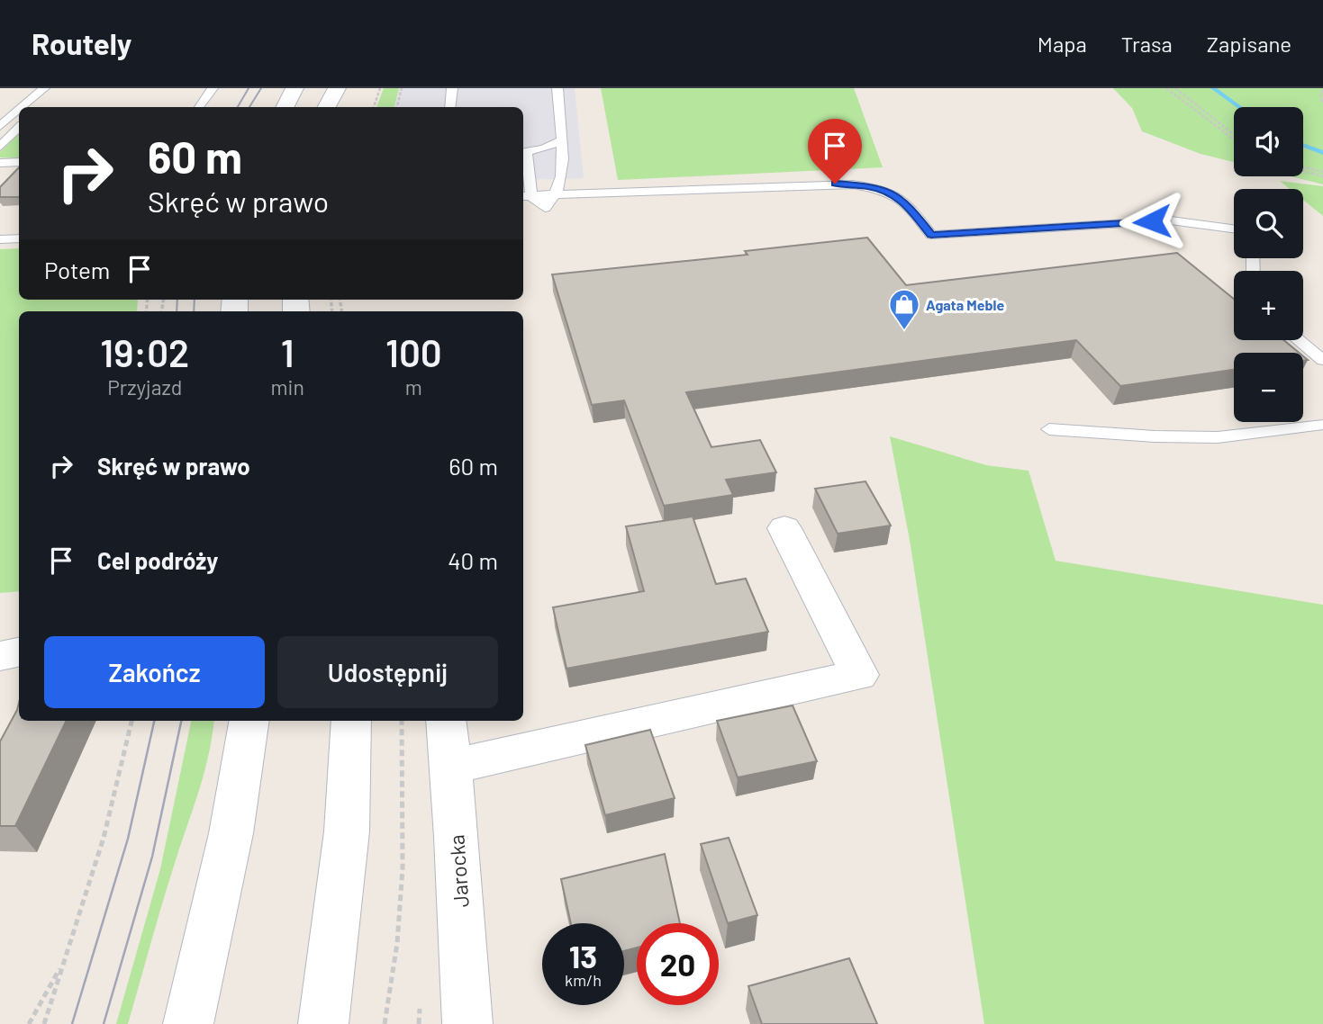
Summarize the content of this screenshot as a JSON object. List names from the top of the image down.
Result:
{
  "streets": {
    "main road": ["Jarocka"]
  },
  "places": {
    "shop": ["Agata Meble"]
  },
  "page": {
    "header": "Routely",
    "nav": ["Mapa", "Trasa", "Zapisane"],
    "map_buttons": ["+", "−"],
    "turn": ["60 m", "Skręć w prawo"],
    "then": "Potem",
    "eta": [
      "19:02",
      "Przyjazd",
      "1",
      "min",
      "100",
      "m"
    ],
    "list": [
      {
        "name": "Skręć w prawo",
        "value": "60 m"
      },
      {
        "name": "Cel podróży",
        "value": "40 m"
      }
    ],
    "buttons": ["Zakończ", "Udostępnij"],
    "speed": "13 km/h",
    "limit": "20"
  }
}
